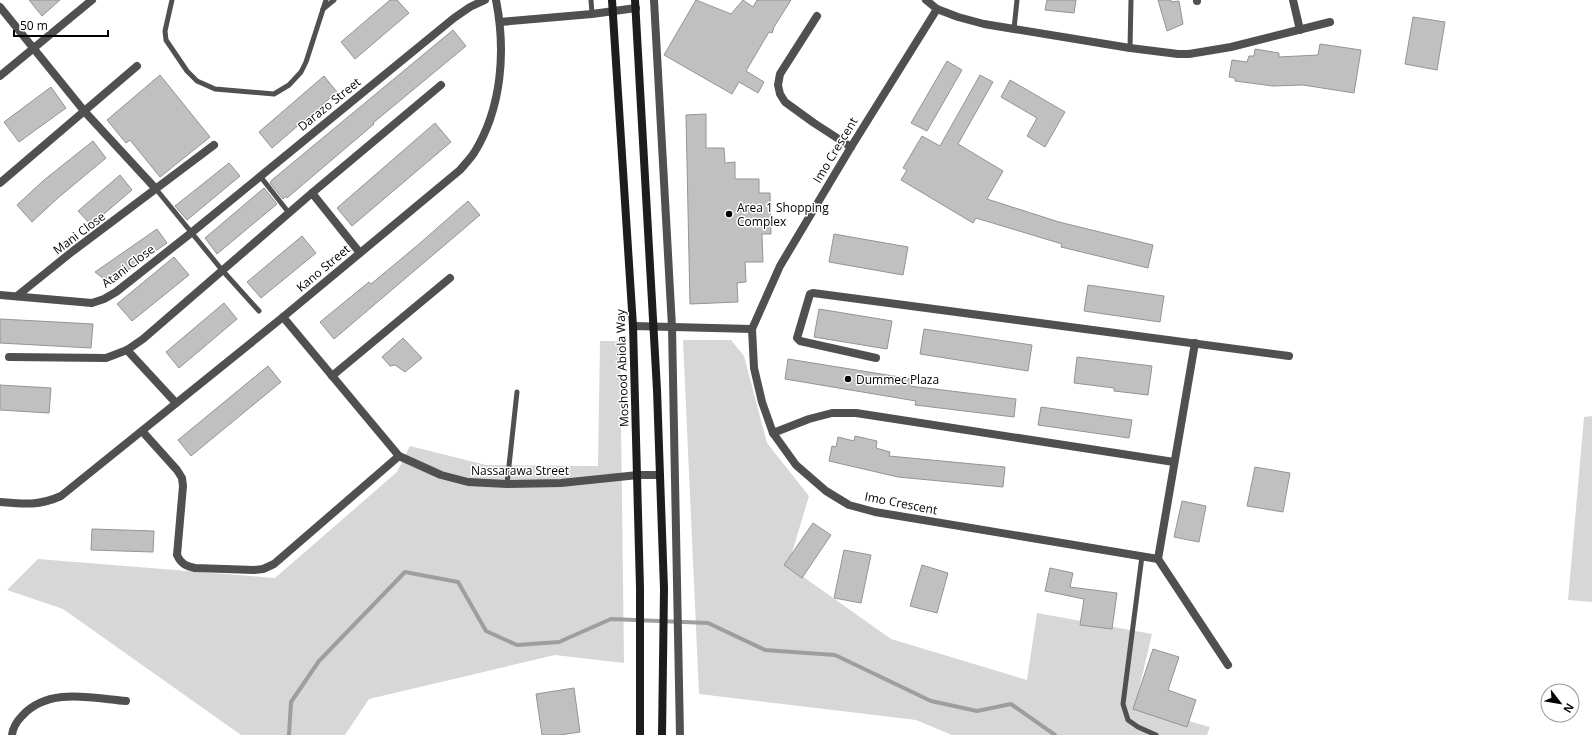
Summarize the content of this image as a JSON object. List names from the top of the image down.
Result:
{
  "streets": {
    "main road": ["Moshood Abiola Way"],
    "street": [
      "Darazo Street",
      "Imo Crescent",
      "Mani Close",
      "Atani Close",
      "Kano Street",
      "Nassarawa Street"
    ]
  },
  "crossings": [
    ["Darazo Street", "Atani Close"],
    ["Mani Close", "Atani Close"],
    ["Kano Street", "Nassarawa Street"],
    ["Moshood Abiola Way", "Nassarawa Street"]
  ],
  "places": ["Area 1 Shopping Complex", "Dummec Plaza"],
  "scale_bar": "50 m",
  "north": "bottom right"
}
